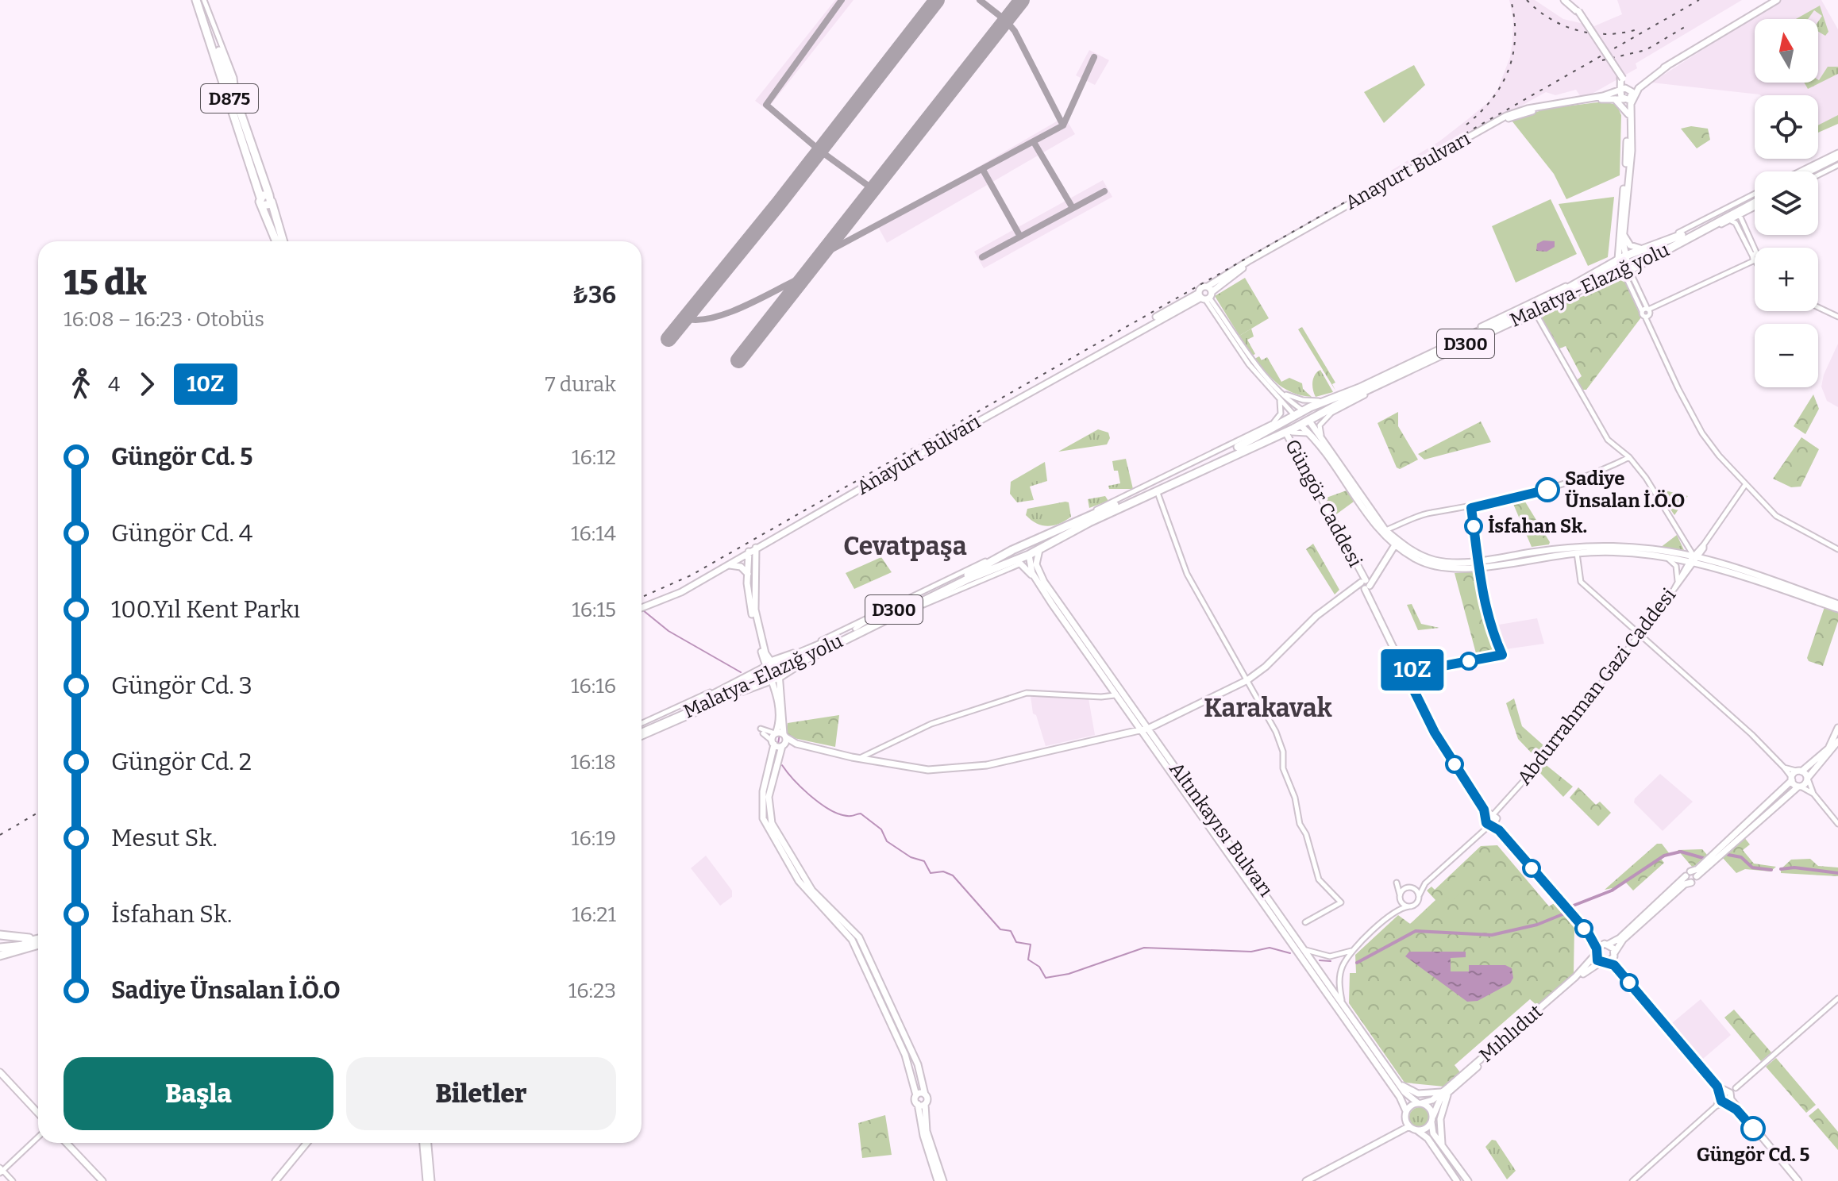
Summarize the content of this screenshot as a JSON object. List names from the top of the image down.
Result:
{
  "streets": {
    "highway": ["D875", "Malatya-Elazığ yolu", "D300"],
    "main road": [
      "Anayurt Bulvarı",
      "Güngör Caddesi",
      "Altınkayısı Bulvarı",
      "Mıhlıdut"
    ],
    "street": ["Abdurrahman Gazi Caddesi"]
  },
  "crossings": [
    ["Malatya-Elazığ yolu", "Altınkayısı Bulvarı"],
    ["Güngör Caddesi", "Abdurrahman Gazi Caddesi"],
    ["Altınkayısı Bulvarı", "Mıhlıdut"]
  ],
  "districts": ["Cevatpaşa", "Karakavak"],
  "places": ["Sadiye Ünsalan İ.Ö.O", "İsfahan Sk.", "Güngör Cd. 5"],
  "lines": ["bus line 10Z"],
  "north": "top",
  "page": {
    "on_map": "10Z",
    "map_buttons": ["+", "−"],
    "heading": ["15 dk", "16:08 – 16:23 · Otobüs", "₺36"],
    "legs": ["4", "10Z", "7 durak"],
    "list": [
      {
        "name": "Güngör Cd. 5",
        "value": "16:12"
      },
      {
        "name": "Güngör Cd. 4",
        "value": "16:14"
      },
      {
        "name": "100.Yıl Kent Parkı",
        "value": "16:15"
      },
      {
        "name": "Güngör Cd. 3",
        "value": "16:16"
      },
      {
        "name": "Güngör Cd. 2",
        "value": "16:18"
      },
      {
        "name": "Mesut Sk.",
        "value": "16:19"
      },
      {
        "name": "İsfahan Sk.",
        "value": "16:21"
      },
      {
        "name": "Sadiye Ünsalan İ.Ö.O",
        "value": "16:23"
      }
    ],
    "buttons": ["Başla", "Biletler"]
  }
}
